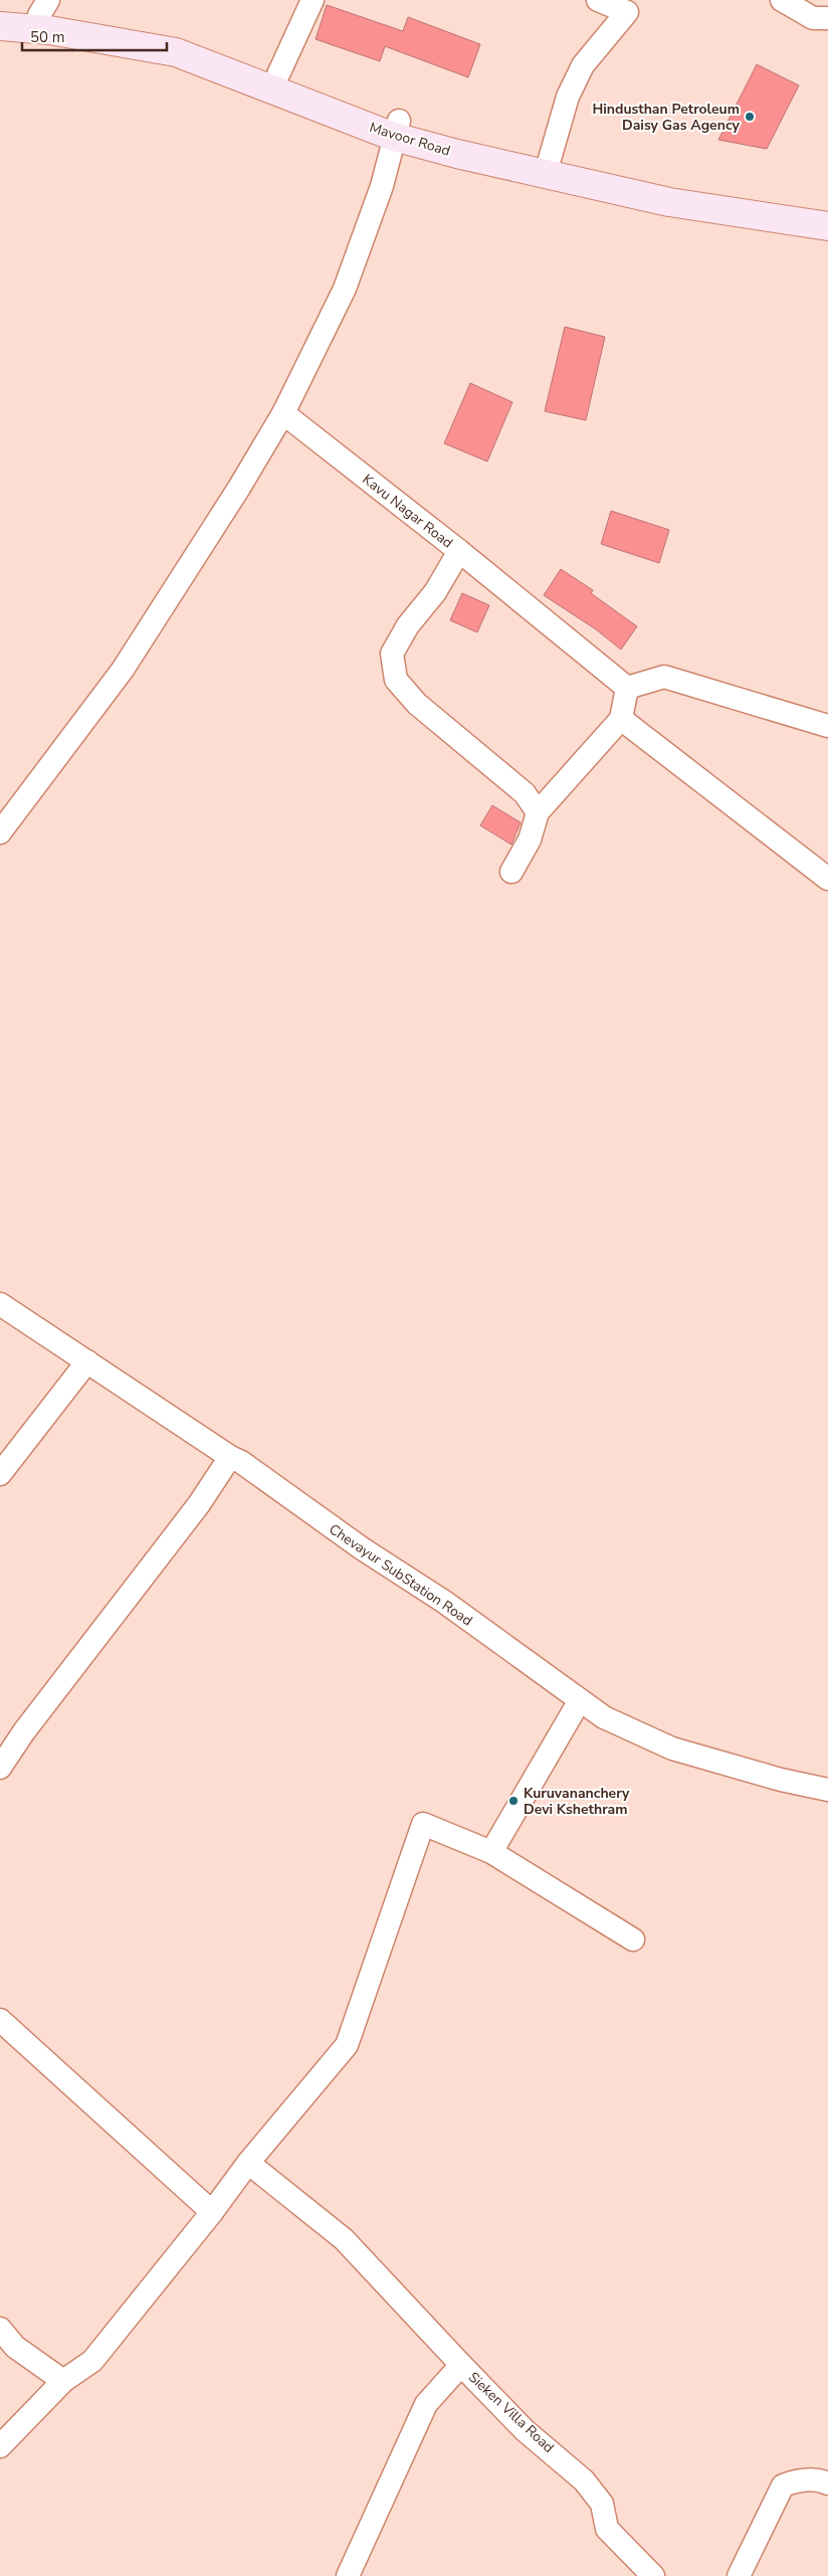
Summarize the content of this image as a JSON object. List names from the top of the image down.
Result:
{
  "streets": {
    "main road": ["Mavoor Road"],
    "street": ["Kavu Nagar Road", "Chevayur SubStation Road", "Sieken Villa Road"]
  },
  "places": ["Hindusthan Petroleum Daisy Gas Agency", "Kuruvananchery Devi Kshethram"],
  "scale_bar": "50 m"
}
